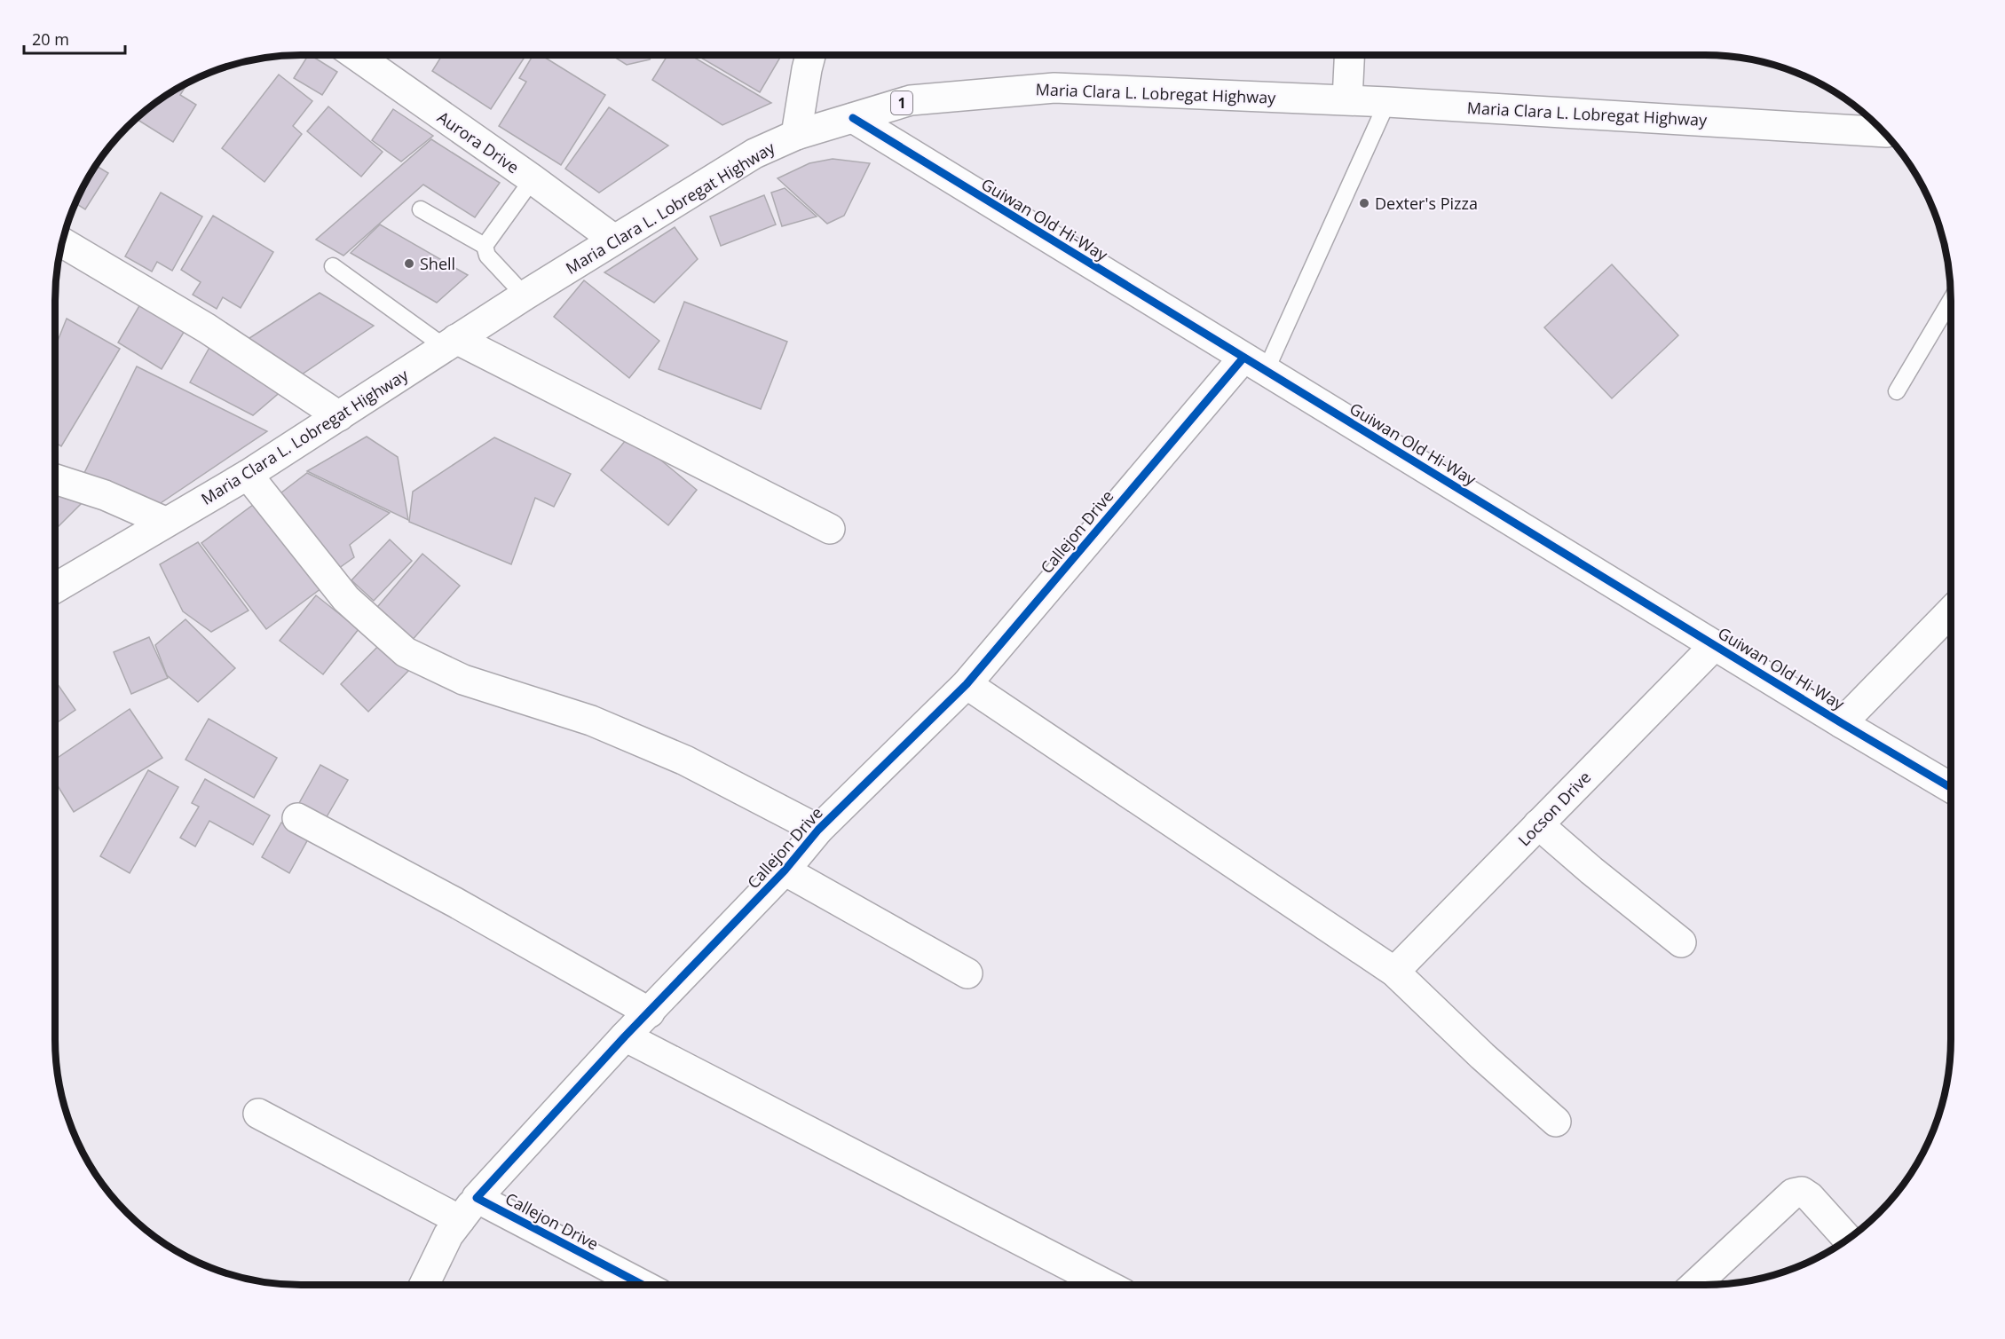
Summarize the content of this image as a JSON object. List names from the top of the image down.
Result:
{
  "streets": {
    "main road": [
      "Maria Clara L. Lobregat Highway",
      "1",
      "Aurora Drive",
      "Guiwan Old Hi-Way",
      "Callejon Drive",
      "Locson Drive"
    ]
  },
  "crossings": [
    ["Maria Clara L. Lobregat Highway", "Aurora Drive"],
    ["Maria Clara L. Lobregat Highway", "Guiwan Old Hi-Way"],
    ["Guiwan Old Hi-Way", "Callejon Drive"],
    ["Guiwan Old Hi-Way", "Locson Drive"]
  ],
  "places": ["Dexter's Pizza", "Shell"],
  "scale_bar": "20 m"
}
